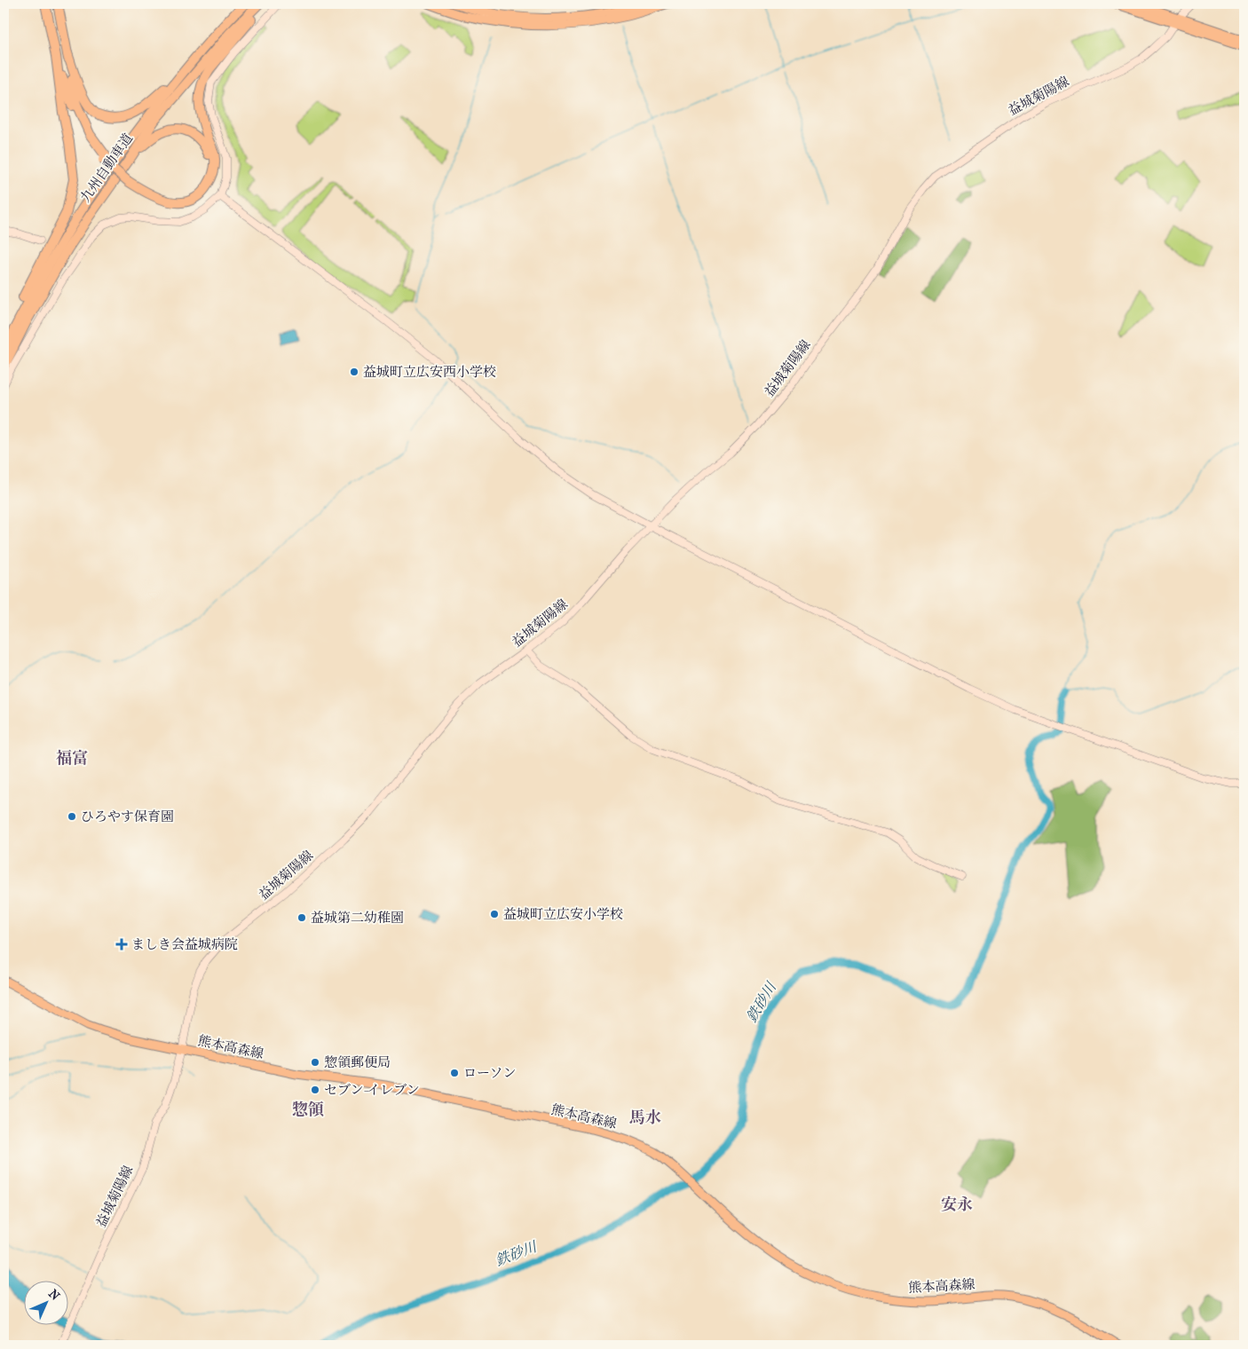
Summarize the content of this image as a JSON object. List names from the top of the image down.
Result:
{
  "streets": {
    "highway": ["九州自動車道"],
    "main road": ["熊本高森線"],
    "street": ["益城菊陽線"]
  },
  "crossings": [
    ["益城菊陽線", "熊本高森線"]
  ],
  "districts": [
    "福富",
    "惣領",
    "馬水",
    "安永"
  ],
  "water": ["鉄砂川"],
  "places": {
    "other": [
      "益城町立広安西小学校",
      "ひろやす保育園",
      "益城町立広安小学校",
      "益城第二幼稚園",
      "惣領郵便局",
      "ローソン",
      "セブン-イレブン"
    ],
    "health": ["ましき会益城病院"]
  },
  "north": "top right"
}
